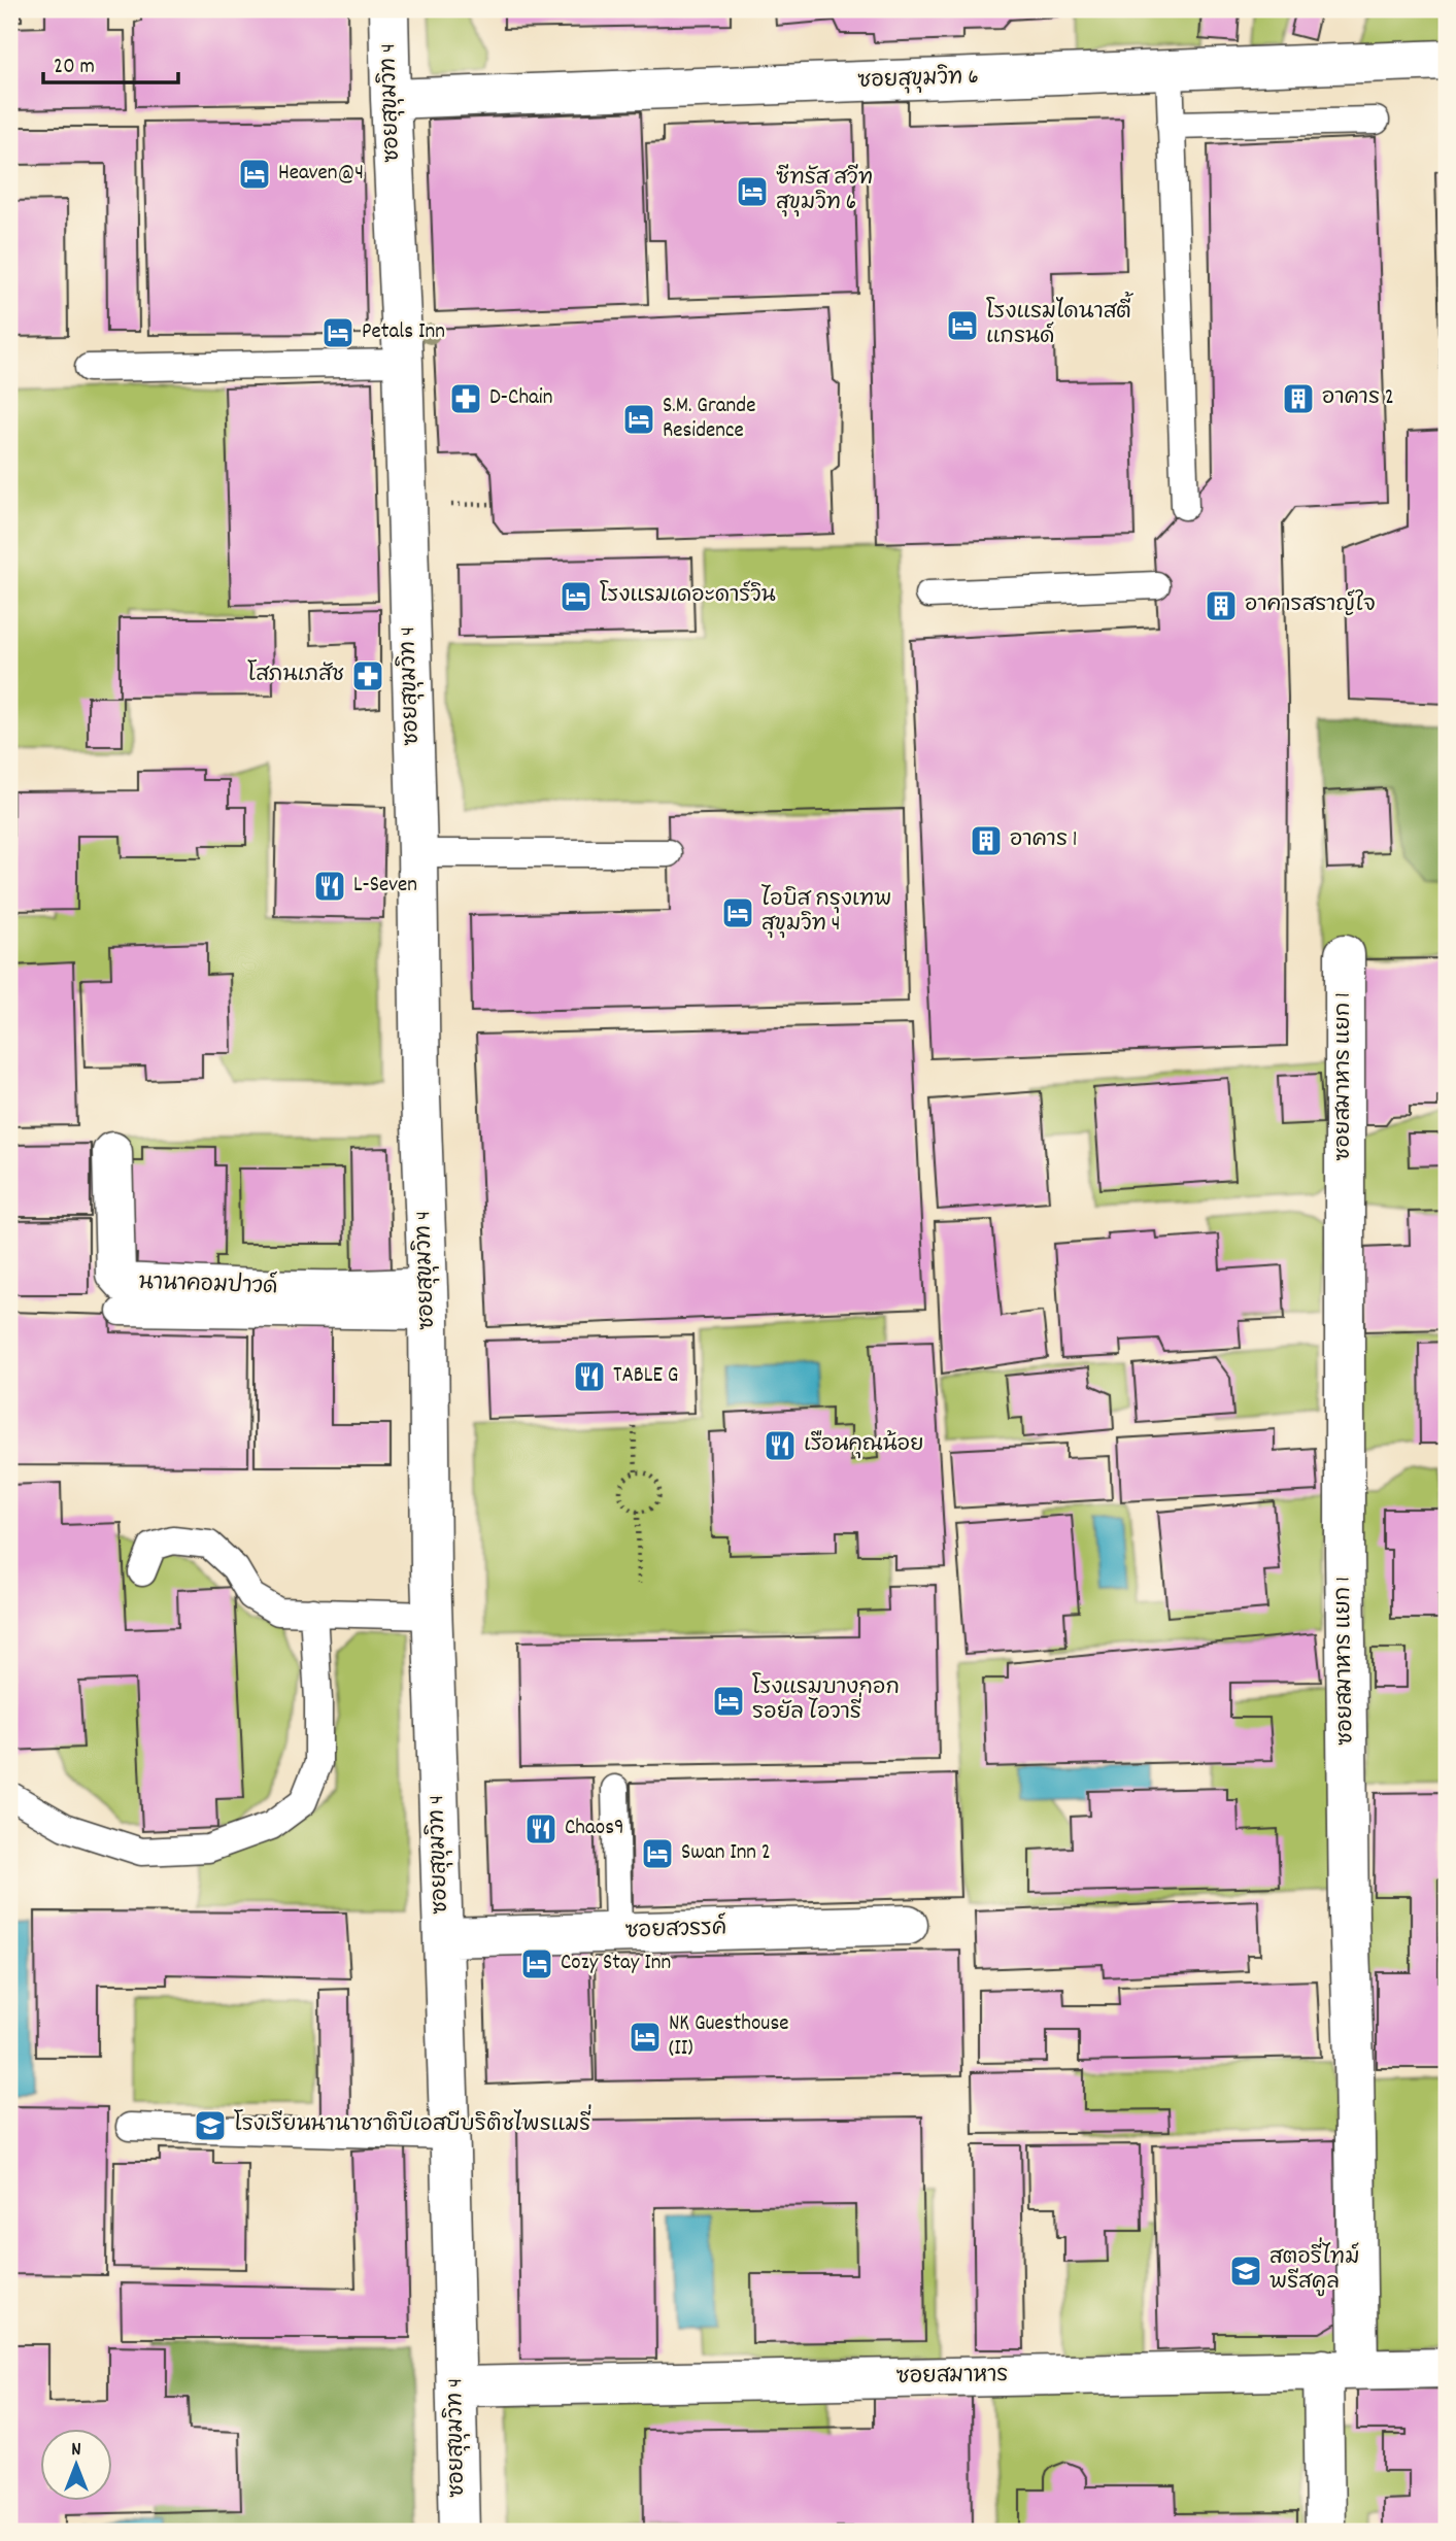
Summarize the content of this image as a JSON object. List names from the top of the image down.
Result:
{
  "streets": {
    "street": [
      "ซอยสุขุมวิท 6",
      "ซอยสุขุมวิท 4",
      "ซอยสมาหาร แยก 1",
      "นานาคอมปาวด์",
      "ซอยสวรรค์",
      "ซอยสมาหาร"
    ]
  },
  "crossings": [
    ["ซอยสุขุมวิท 6", "ซอยสุขุมวิท 4"],
    ["ซอยสุขุมวิท 4", "นานาคอมปาวด์"],
    ["ซอยสุขุมวิท 4", "ซอยสวรรค์"],
    ["ซอยสุขุมวิท 4", "ซอยสมาหาร"],
    ["ซอยสมาหาร แยก 1", "ซอยสมาหาร"]
  ],
  "places": {
    "hotel": [
      "Heaven@4",
      "ซีทรัส สวีท สุขุมวิท 6",
      "โรงแรมไดนาสตี้ แกรนด์",
      "Petals Inn",
      "S.M. Grande Residence",
      "โรงแรมเดอะดาร์วิน",
      "ไอบิส กรุงเทพ สุขุมวิท 4",
      "โรงแรมบางกอก รอยัล ไอวารี่",
      "Swan Inn 2",
      "Cozy Stay Inn",
      "NK Guesthouse (II)"
    ],
    "pharmacy": ["D-Chain", "โสภนเภสัช"],
    "building": ["อาคาร 2", "อาคารสราญ์ใจ", "อาคาร 1"],
    "restaurant": [
      "L-Seven",
      "TABLE G",
      "เรือนคุณน้อย",
      "Chaos9"
    ],
    "school or university": ["โรงเรียนนานาชาติบีเอสบีบริติชไพรแมรี่", "สตอรี่ไทม์ พรีสคูล"]
  },
  "scale_bar": "20 m",
  "north": "top"
}
